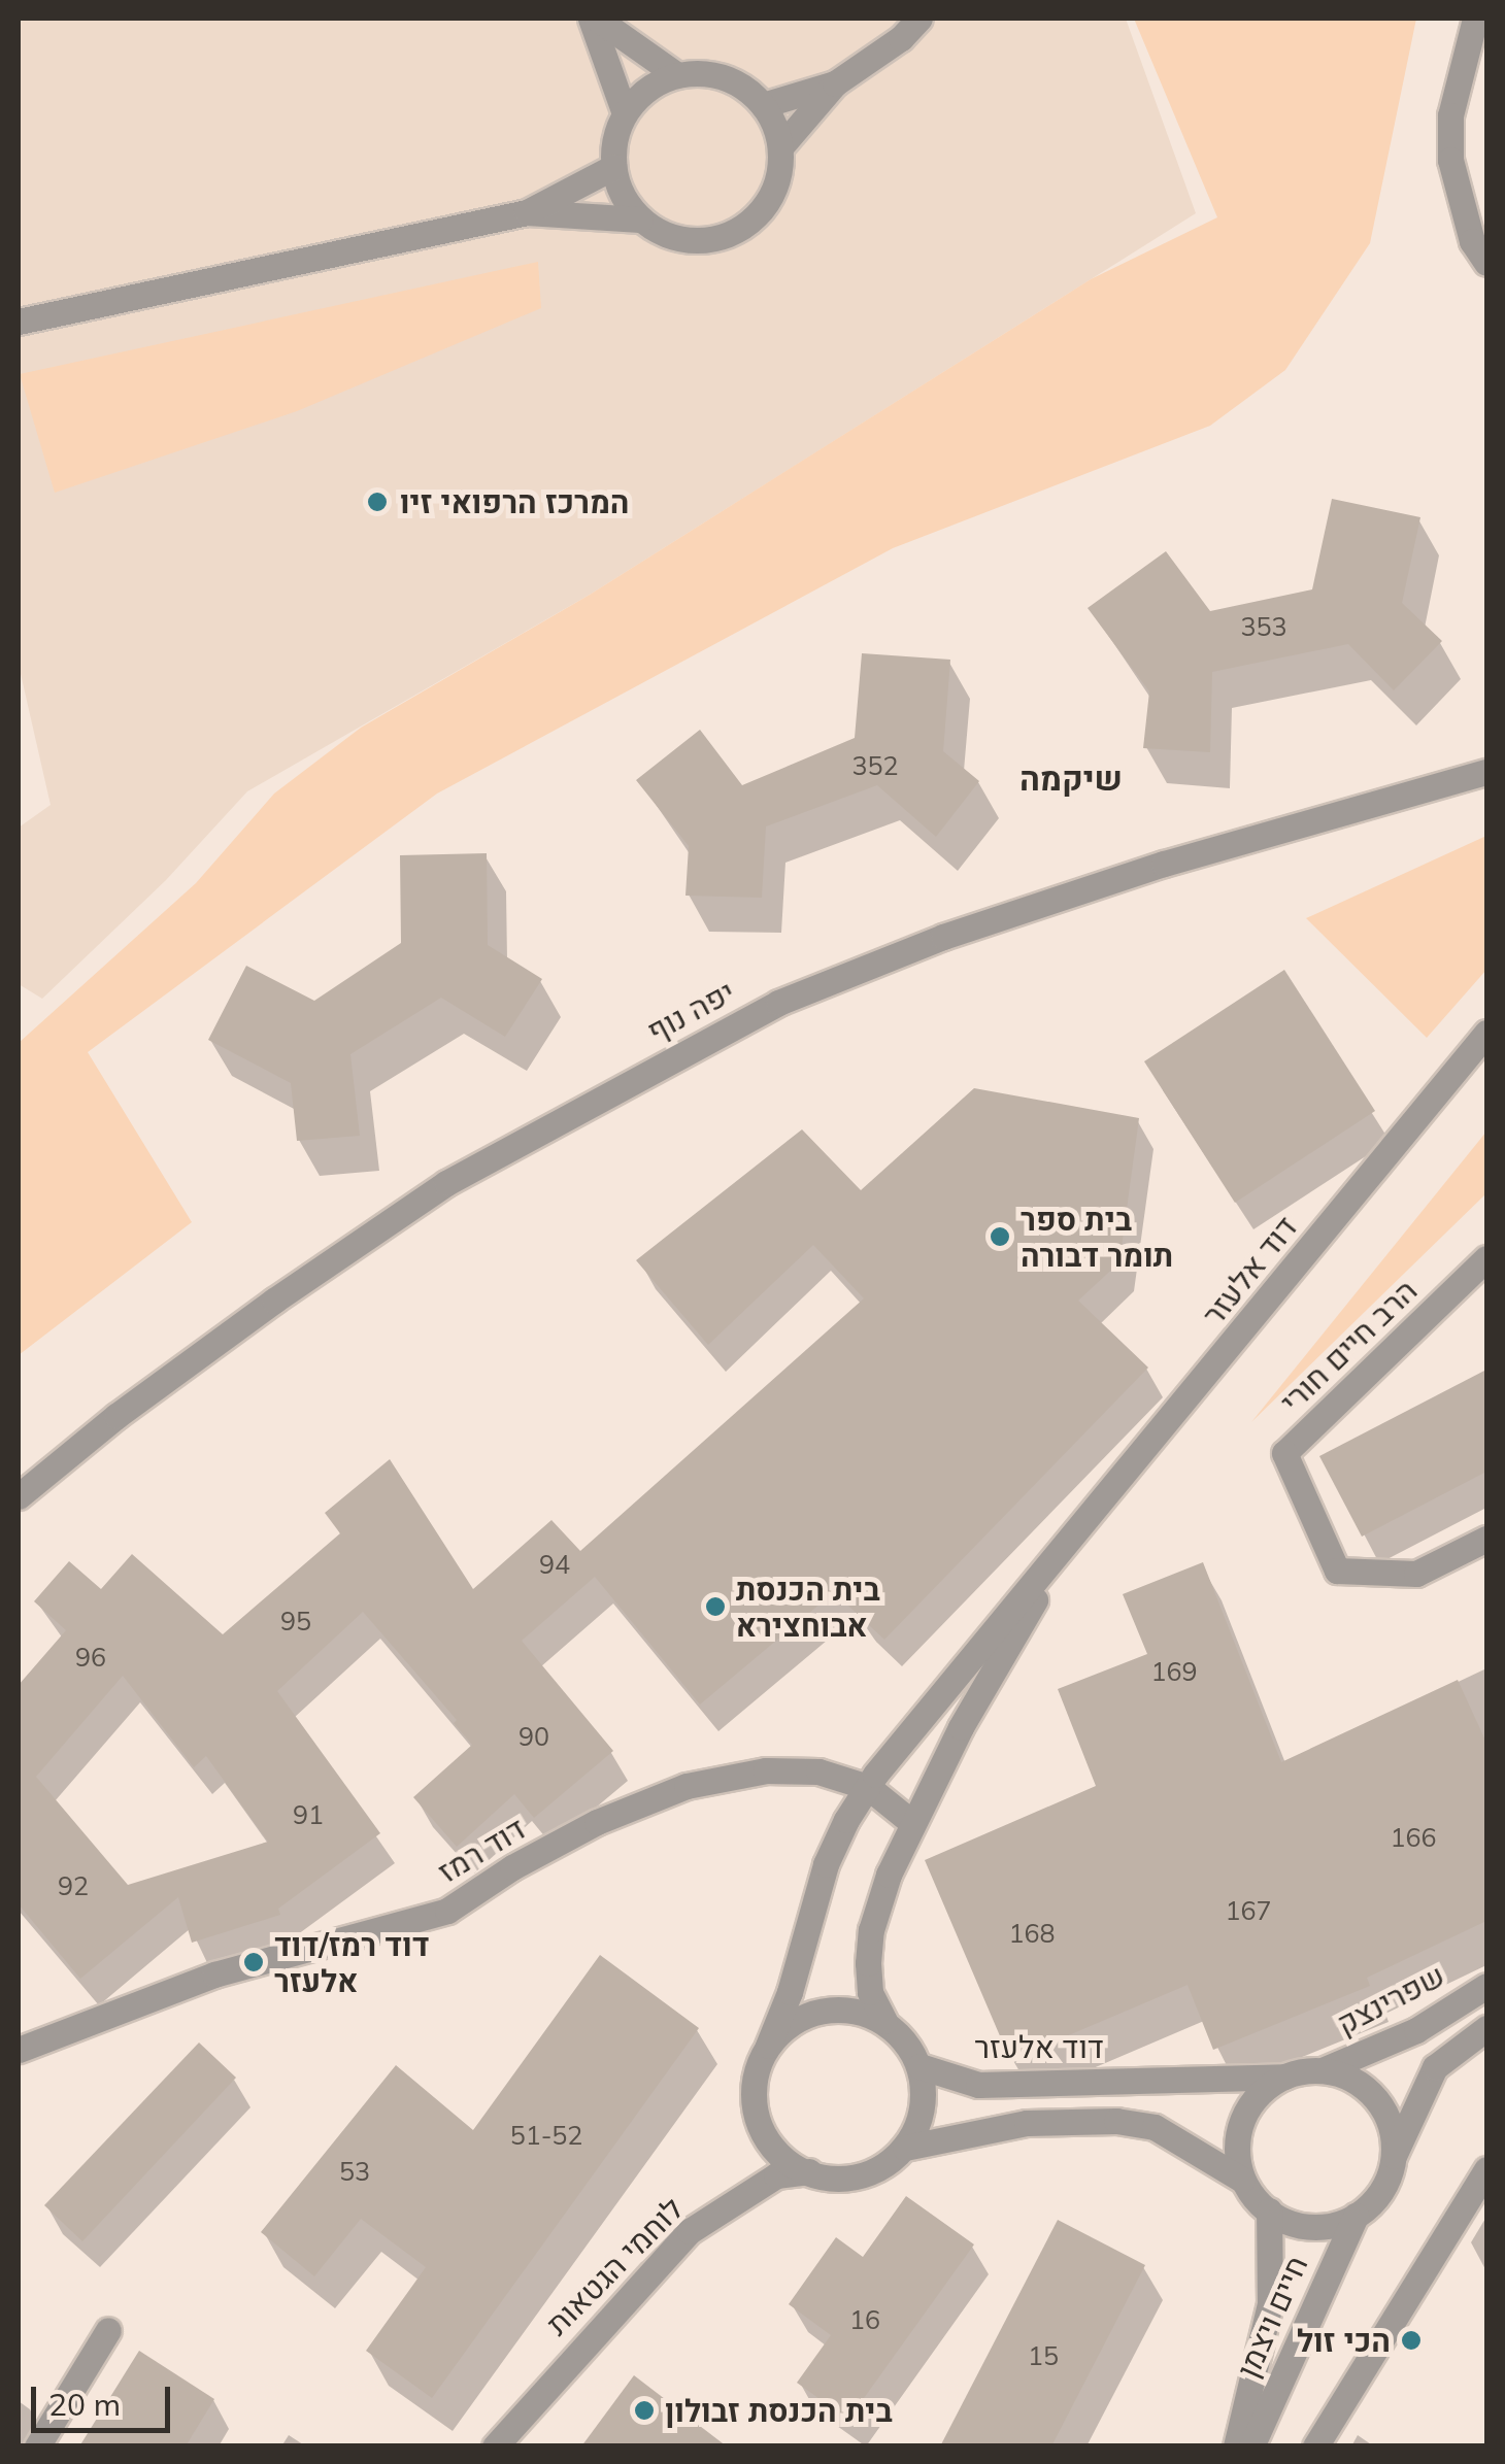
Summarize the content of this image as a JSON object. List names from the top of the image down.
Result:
{
  "streets": {
    "street": [
      "יפה נוף",
      "דוד אלעזר",
      "הרב חיים חורי",
      "דוד רמז",
      "שפרינצק",
      "לוחמי הגטאות",
      "חיים ויצמן"
    ]
  },
  "crossings": [
    ["דוד אלעזר", "דוד רמז"],
    ["דוד אלעזר", "שפרינצק"],
    ["דוד אלעזר", "לוחמי הגטאות"],
    ["דוד אלעזר", "חיים ויצמן"],
    ["שפרינצק", "חיים ויצמן"]
  ],
  "districts": ["שיקמה"],
  "places": [
    "המרכז הרפואי זיו",
    "בית ספר תומר דבורה",
    "בית הכנסת אבוחצירא",
    "דוד רמז/דוד אלעזר",
    "הכי זול",
    "בית הכנסת זבולון"
  ],
  "house_numbers": [
    "353",
    "352",
    "94",
    "95",
    "96",
    "169",
    "90",
    "91",
    "166",
    "92",
    "167",
    "168",
    "51-52",
    "53",
    "16",
    "15"
  ],
  "scale_bar": "20 m"
}
